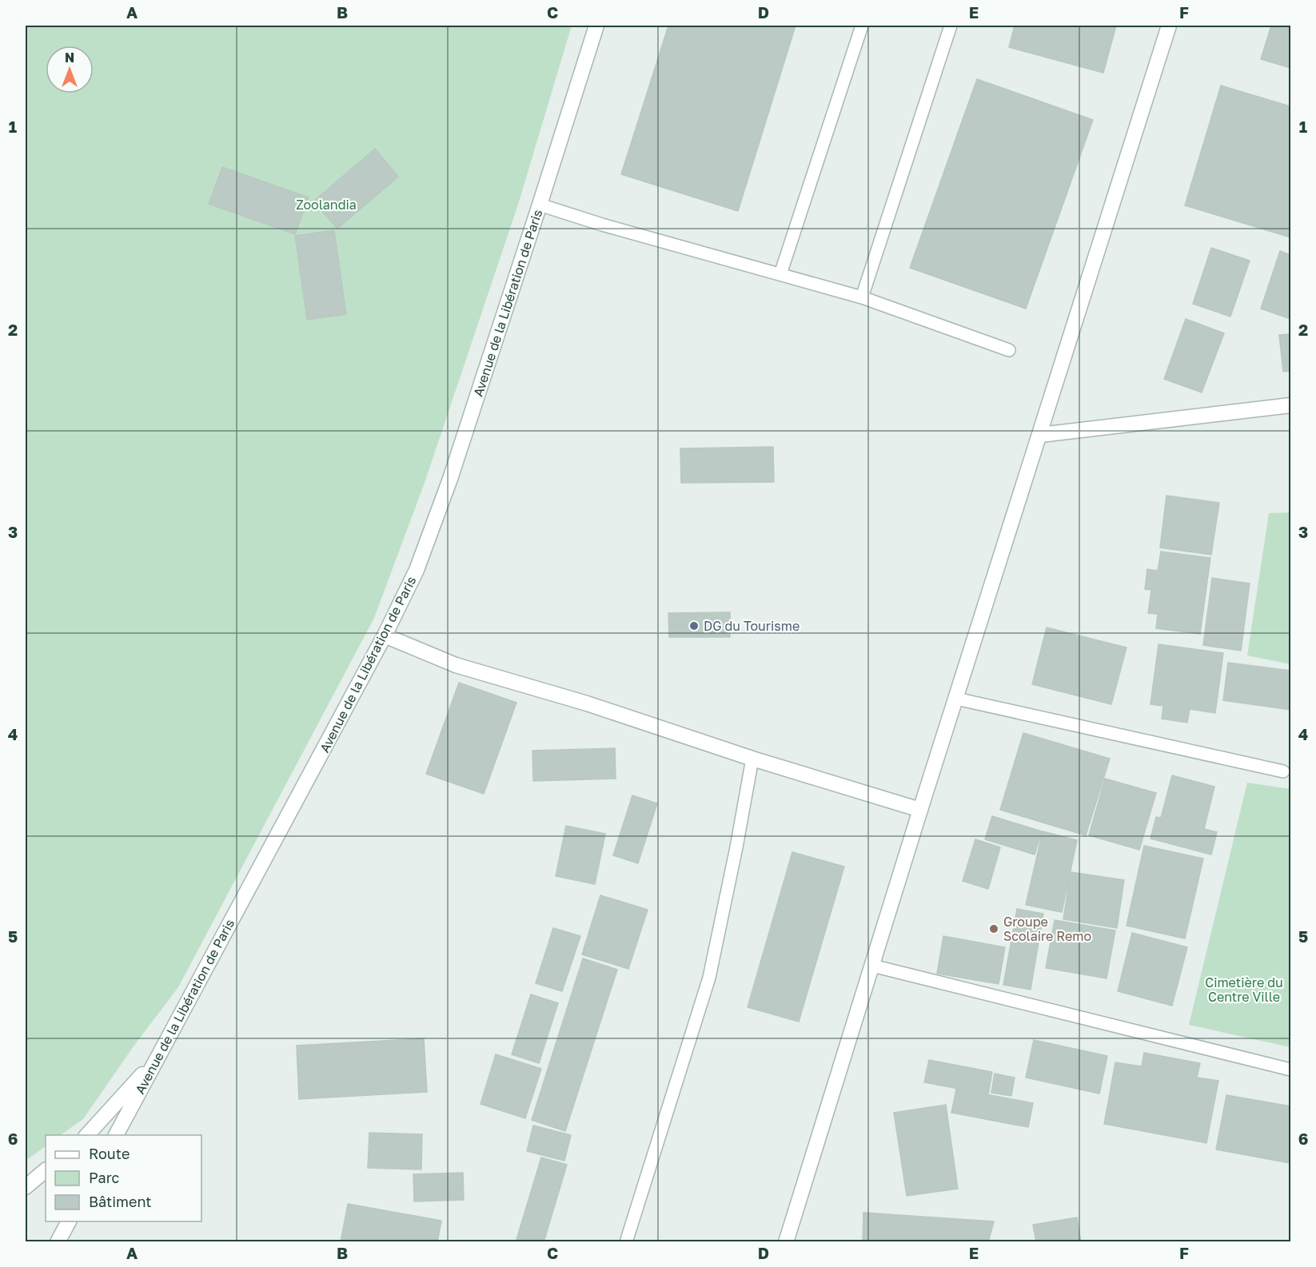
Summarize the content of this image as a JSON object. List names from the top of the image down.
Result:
{
  "streets": {
    "street": ["Avenue de la Libération de Paris"]
  },
  "parks": ["Zoolandia", "Cimetière du Centre Ville"],
  "places": ["DG du Tourisme", "Groupe Scolaire Remo"],
  "legend": ["Route", "Parc", "Bâtiment"],
  "north": "top",
  "grid": {
    "columns": [
      "A",
      "B",
      "C",
      "D",
      "E",
      "F"
    ],
    "rows": [
      "1",
      "2",
      "3",
      "4",
      "5",
      "6"
    ]
  }
}
